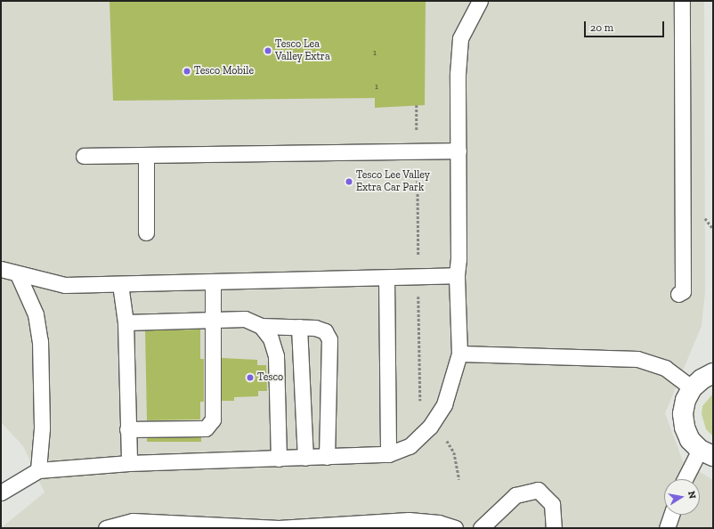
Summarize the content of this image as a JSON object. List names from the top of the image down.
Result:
{
  "places": [
    "Tesco Lea Valley Extra",
    "Tesco Mobile",
    "Tesco Lee Valley Extra Car Park",
    "Tesco"
  ],
  "house_numbers": ["1", "1"],
  "scale_bar": "20 m",
  "north": "right"
}
